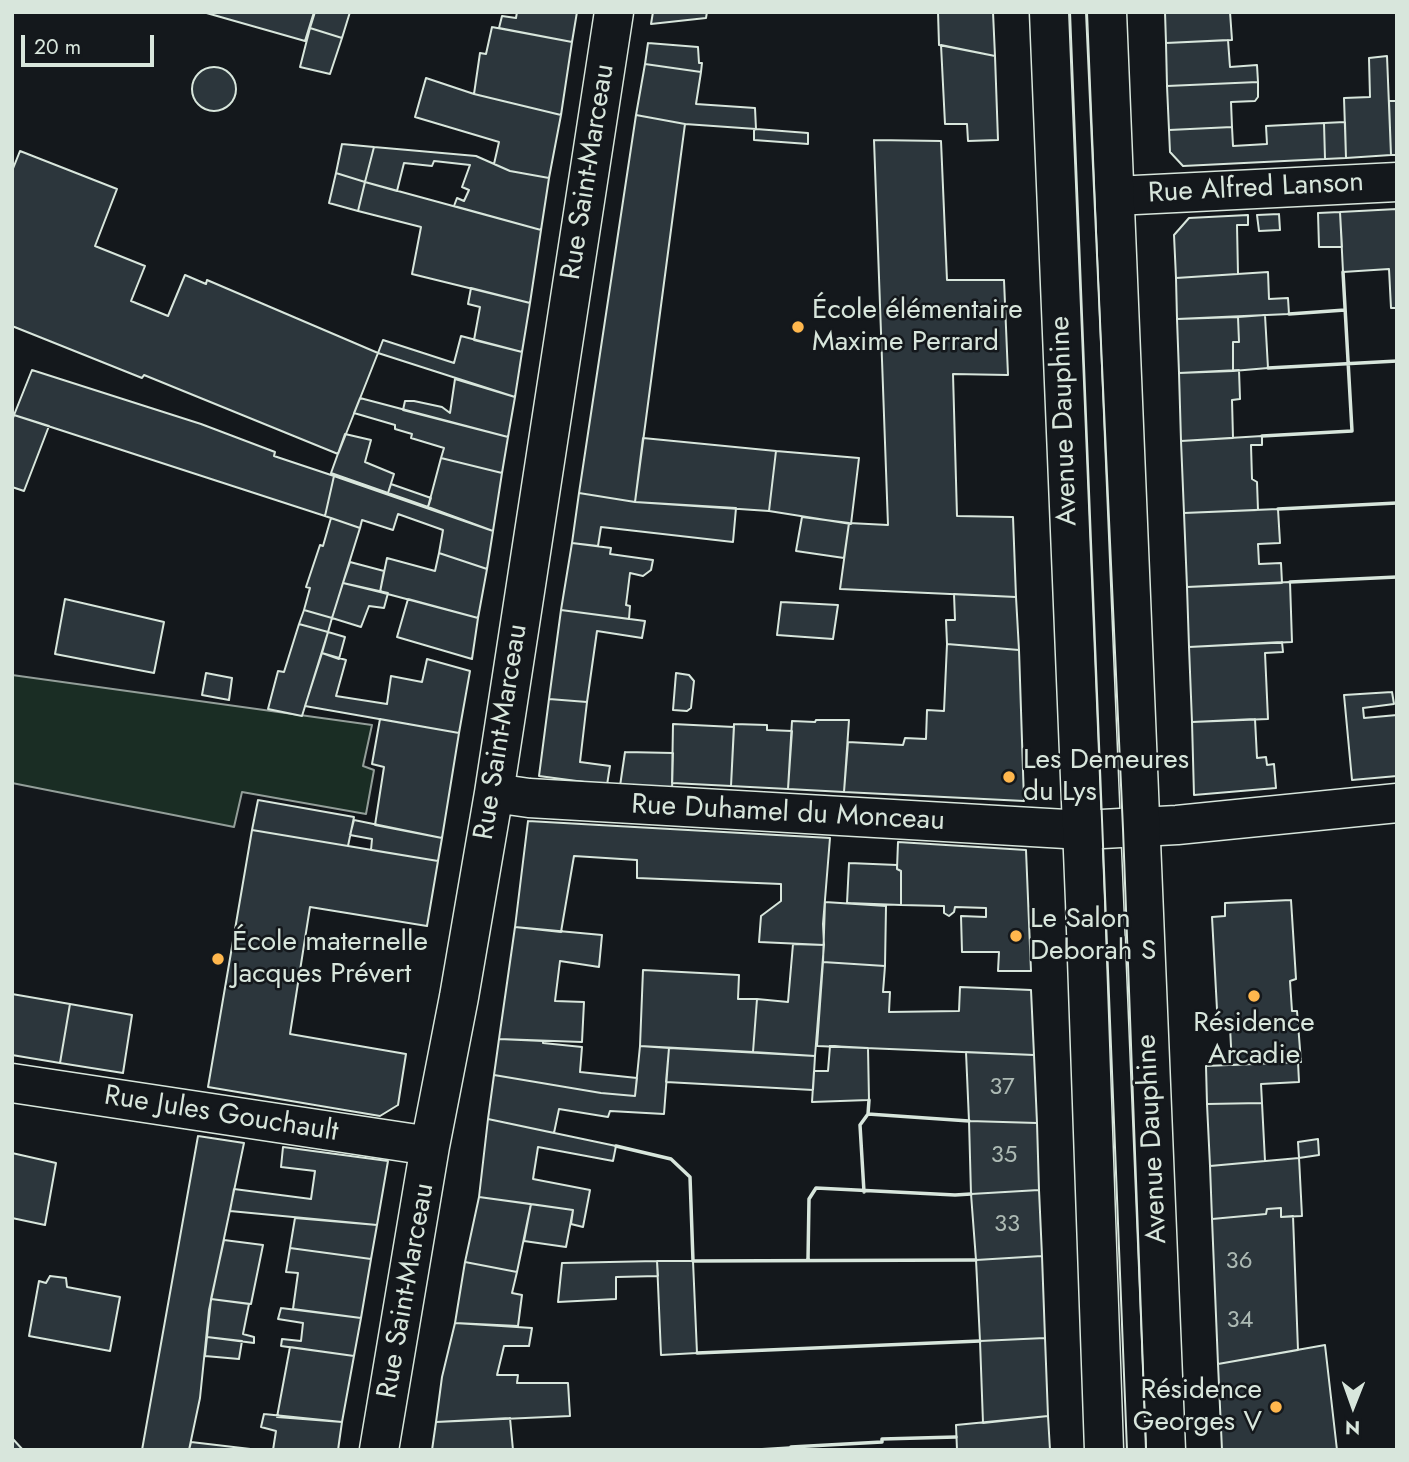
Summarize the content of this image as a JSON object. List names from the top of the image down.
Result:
{
  "streets": {
    "street": [
      "Rue Saint-Marceau",
      "Rue Alfred Lanson",
      "Avenue Dauphine",
      "Rue Duhamel du Monceau",
      "Rue Jules Gouchault"
    ]
  },
  "crossings": [
    ["Rue Saint-Marceau", "Rue Duhamel du Monceau"],
    ["Rue Saint-Marceau", "Rue Jules Gouchault"],
    ["Rue Alfred Lanson", "Avenue Dauphine"],
    ["Avenue Dauphine", "Rue Duhamel du Monceau"]
  ],
  "places": [
    "École élémentaire Maxime Perrard",
    "Les Demeures du Lys",
    "Le Salon Deborah S",
    "École maternelle Jacques Prévert",
    "Résidence Arcadie",
    "Résidence Georges V"
  ],
  "house_numbers": [
    "37",
    "35",
    "33",
    "36",
    "34"
  ],
  "scale_bar": "20 m",
  "north": "bottom"
}
